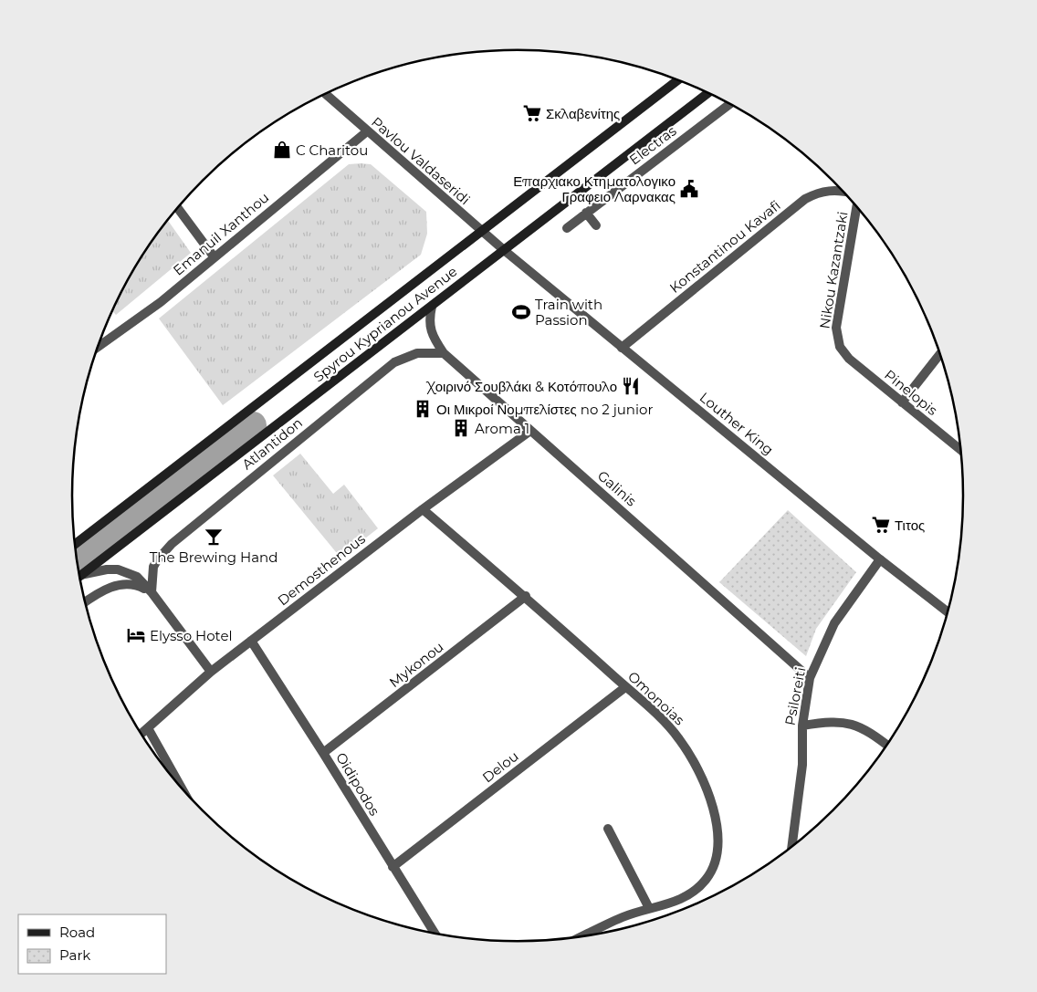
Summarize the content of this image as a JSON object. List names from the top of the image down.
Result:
{
  "streets": {
    "main road": ["Spyrou Kyprianou Avenue"],
    "street": [
      "Electras",
      "Pavlou Valdaseridi",
      "Emanuil Xanthou",
      "Konstantinou Kavafi",
      "Nikou Kazantzaki",
      "Pinelopis",
      "Louther King",
      "Atlantidon",
      "Galinis",
      "Demosthenous",
      "Mykonou",
      "Psiloreiti",
      "Omonoias",
      "Delou",
      "Oidipodos"
    ]
  },
  "crossings": [
    ["Pavlou Valdaseridi", "Emanuil Xanthou"],
    ["Pavlou Valdaseridi", "Spyrou Kyprianou Avenue"],
    ["Pavlou Valdaseridi", "Louther King"],
    ["Konstantinou Kavafi", "Louther King"],
    ["Nikou Kazantzaki", "Pinelopis"],
    ["Spyrou Kyprianou Avenue", "Louther King"],
    ["Spyrou Kyprianou Avenue", "Galinis"],
    ["Louther King", "Psiloreiti"],
    ["Atlantidon", "Galinis"],
    ["Galinis", "Demosthenous"],
    ["Galinis", "Psiloreiti"],
    ["Demosthenous", "Omonoias"],
    ["Demosthenous", "Oidipodos"],
    ["Mykonou", "Omonoias"],
    ["Mykonou", "Oidipodos"],
    ["Omonoias", "Delou"],
    ["Delou", "Oidipodos"]
  ],
  "places": {
    "supermarket": ["Σκλαβενίτης", "Τιτος"],
    "shop": ["C Charitou"],
    "public building": ["Επαρχιακο Κτηματολογικο Γραφειο Λαρνακας"],
    "sports": ["Train with Passion"],
    "restaurant": ["Χοιρινό Σουβλάκι & Κοτόπουλο"],
    "building": ["Οι Μικροί Νομπελίστες no 2 junior", "Aroma 1"],
    "bar": ["The Brewing Hand"],
    "hotel": ["Elysso Hotel"]
  },
  "legend": ["Road", "Park"]
}
